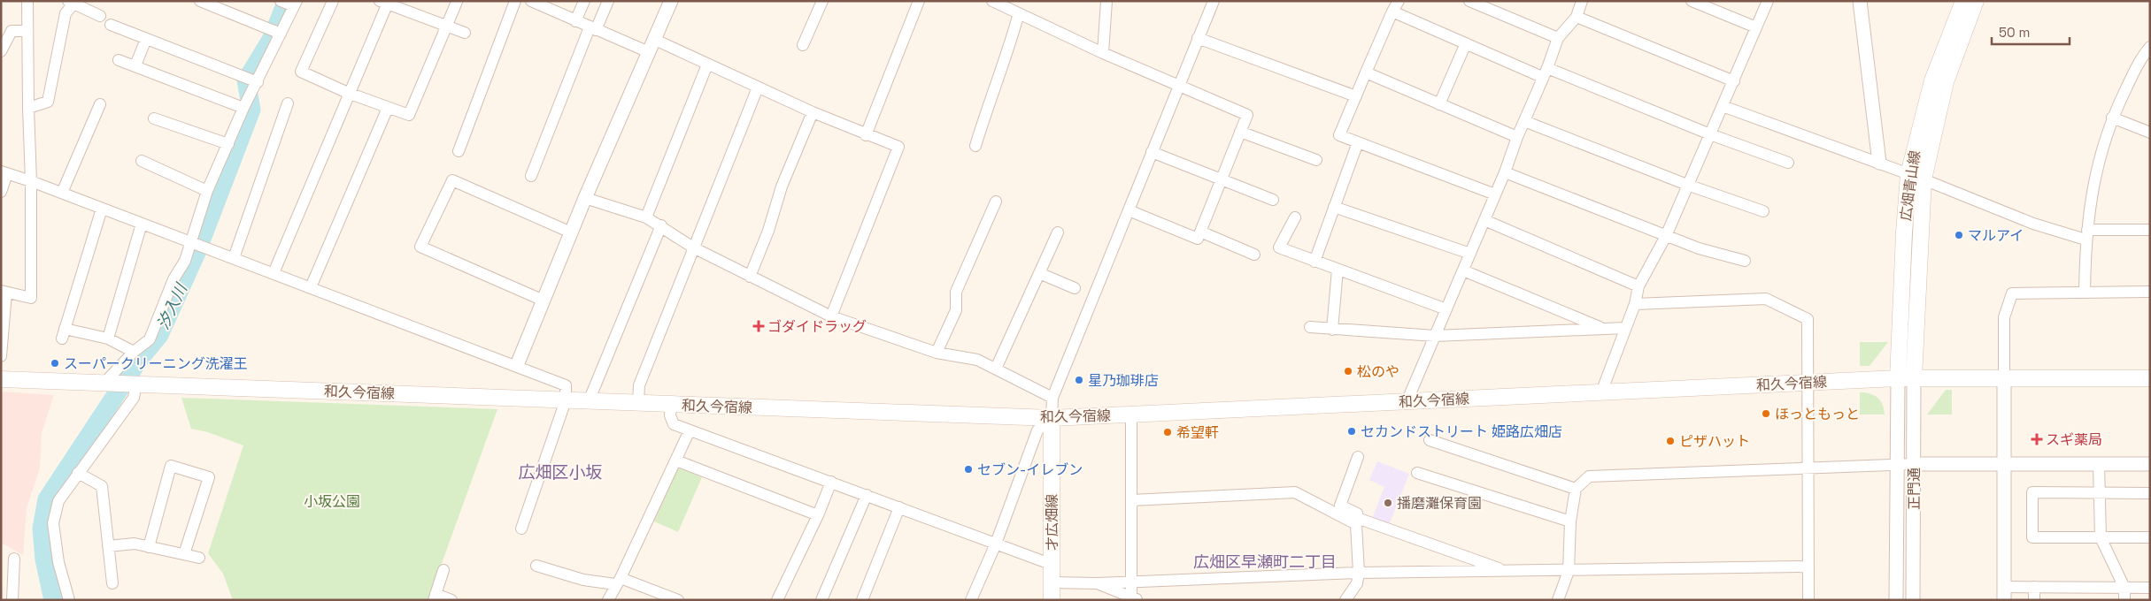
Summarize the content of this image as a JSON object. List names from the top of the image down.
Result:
{
  "streets": {
    "main road": ["広畑青山線", "和久今宿線", "才広畑線"],
    "street": ["正門通"]
  },
  "crossings": [
    ["広畑青山線", "和久今宿線"],
    ["広畑青山線", "正門通"],
    ["和久今宿線", "正門通"],
    ["和久今宿線", "才広畑線"]
  ],
  "districts": ["広畑区小坂", "広畑区早瀬町二丁目"],
  "water": ["汐入川"],
  "parks": ["小坂公園"],
  "places": {
    "other": [
      "マルアイ",
      "スーパークリーニング洗濯王",
      "松のや",
      "星乃珈琲店",
      "ほっともっと",
      "セカンドストリート 姫路広畑店",
      "希望軒",
      "ピザハット",
      "セブン-イレブン",
      "播磨灘保育園"
    ],
    "health": ["ゴダイドラッグ", "スギ薬局"]
  },
  "scale_bar": "50 m"
}
